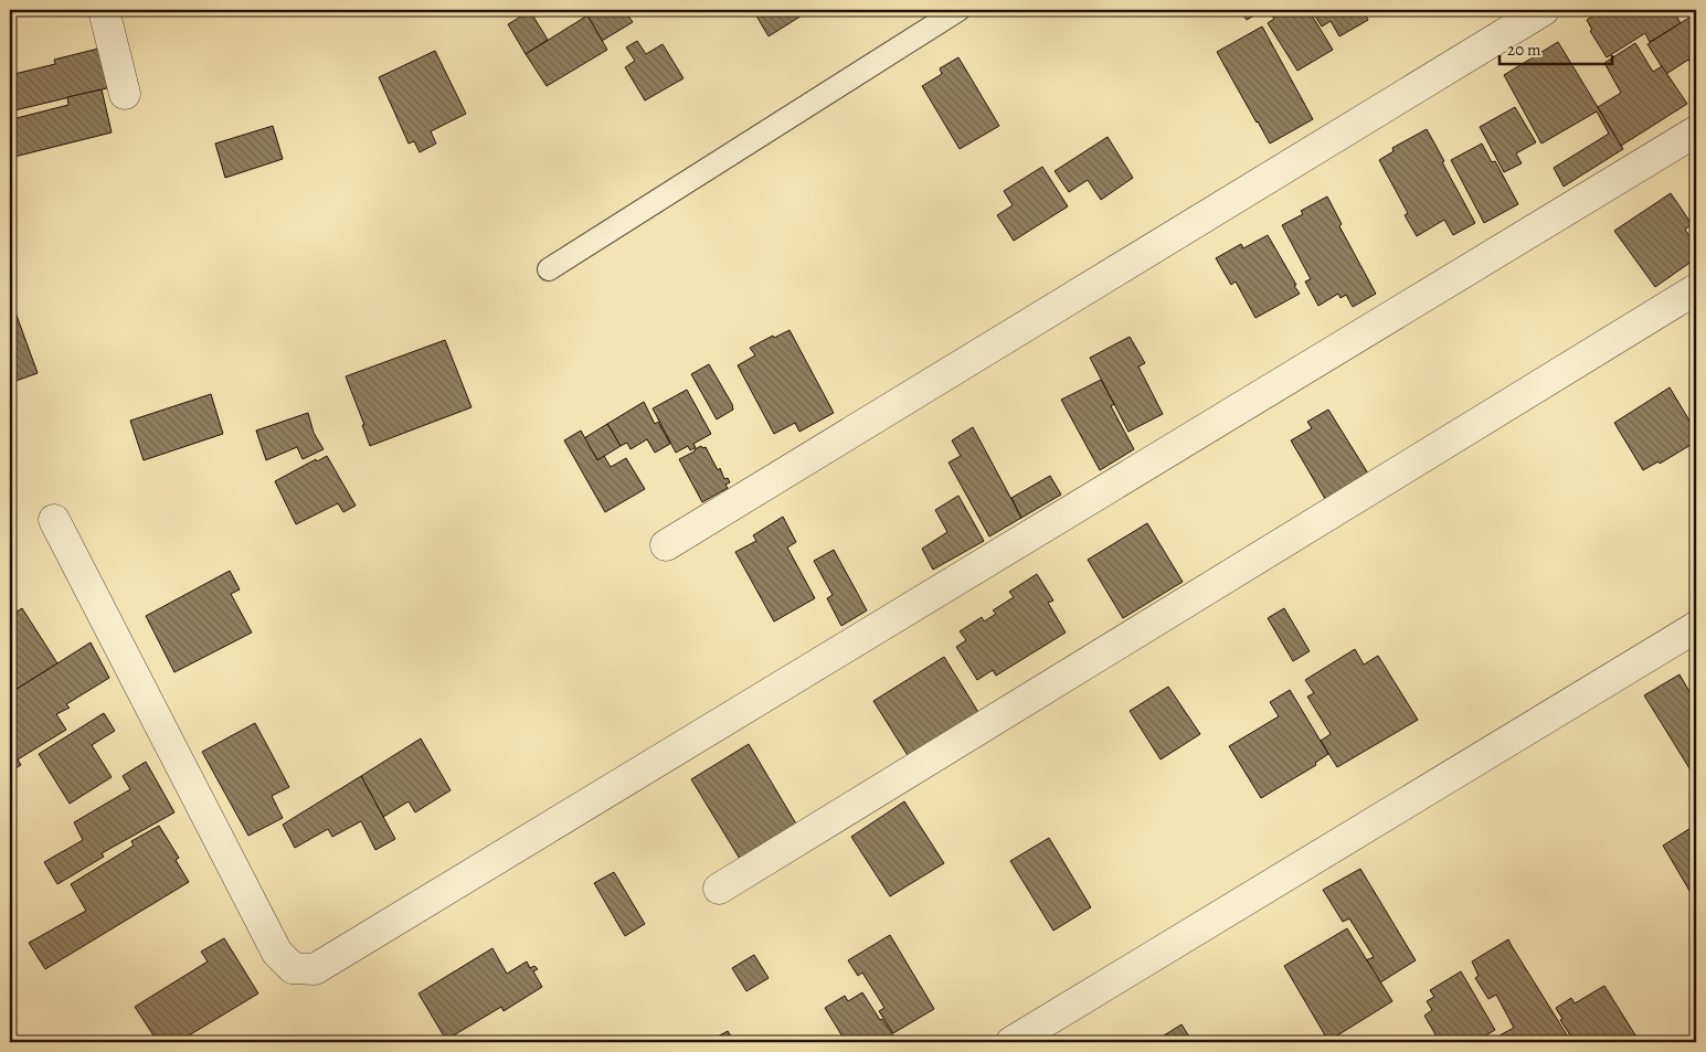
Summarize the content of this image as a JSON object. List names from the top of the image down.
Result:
{
  "scale_bar": "20 m"
}
